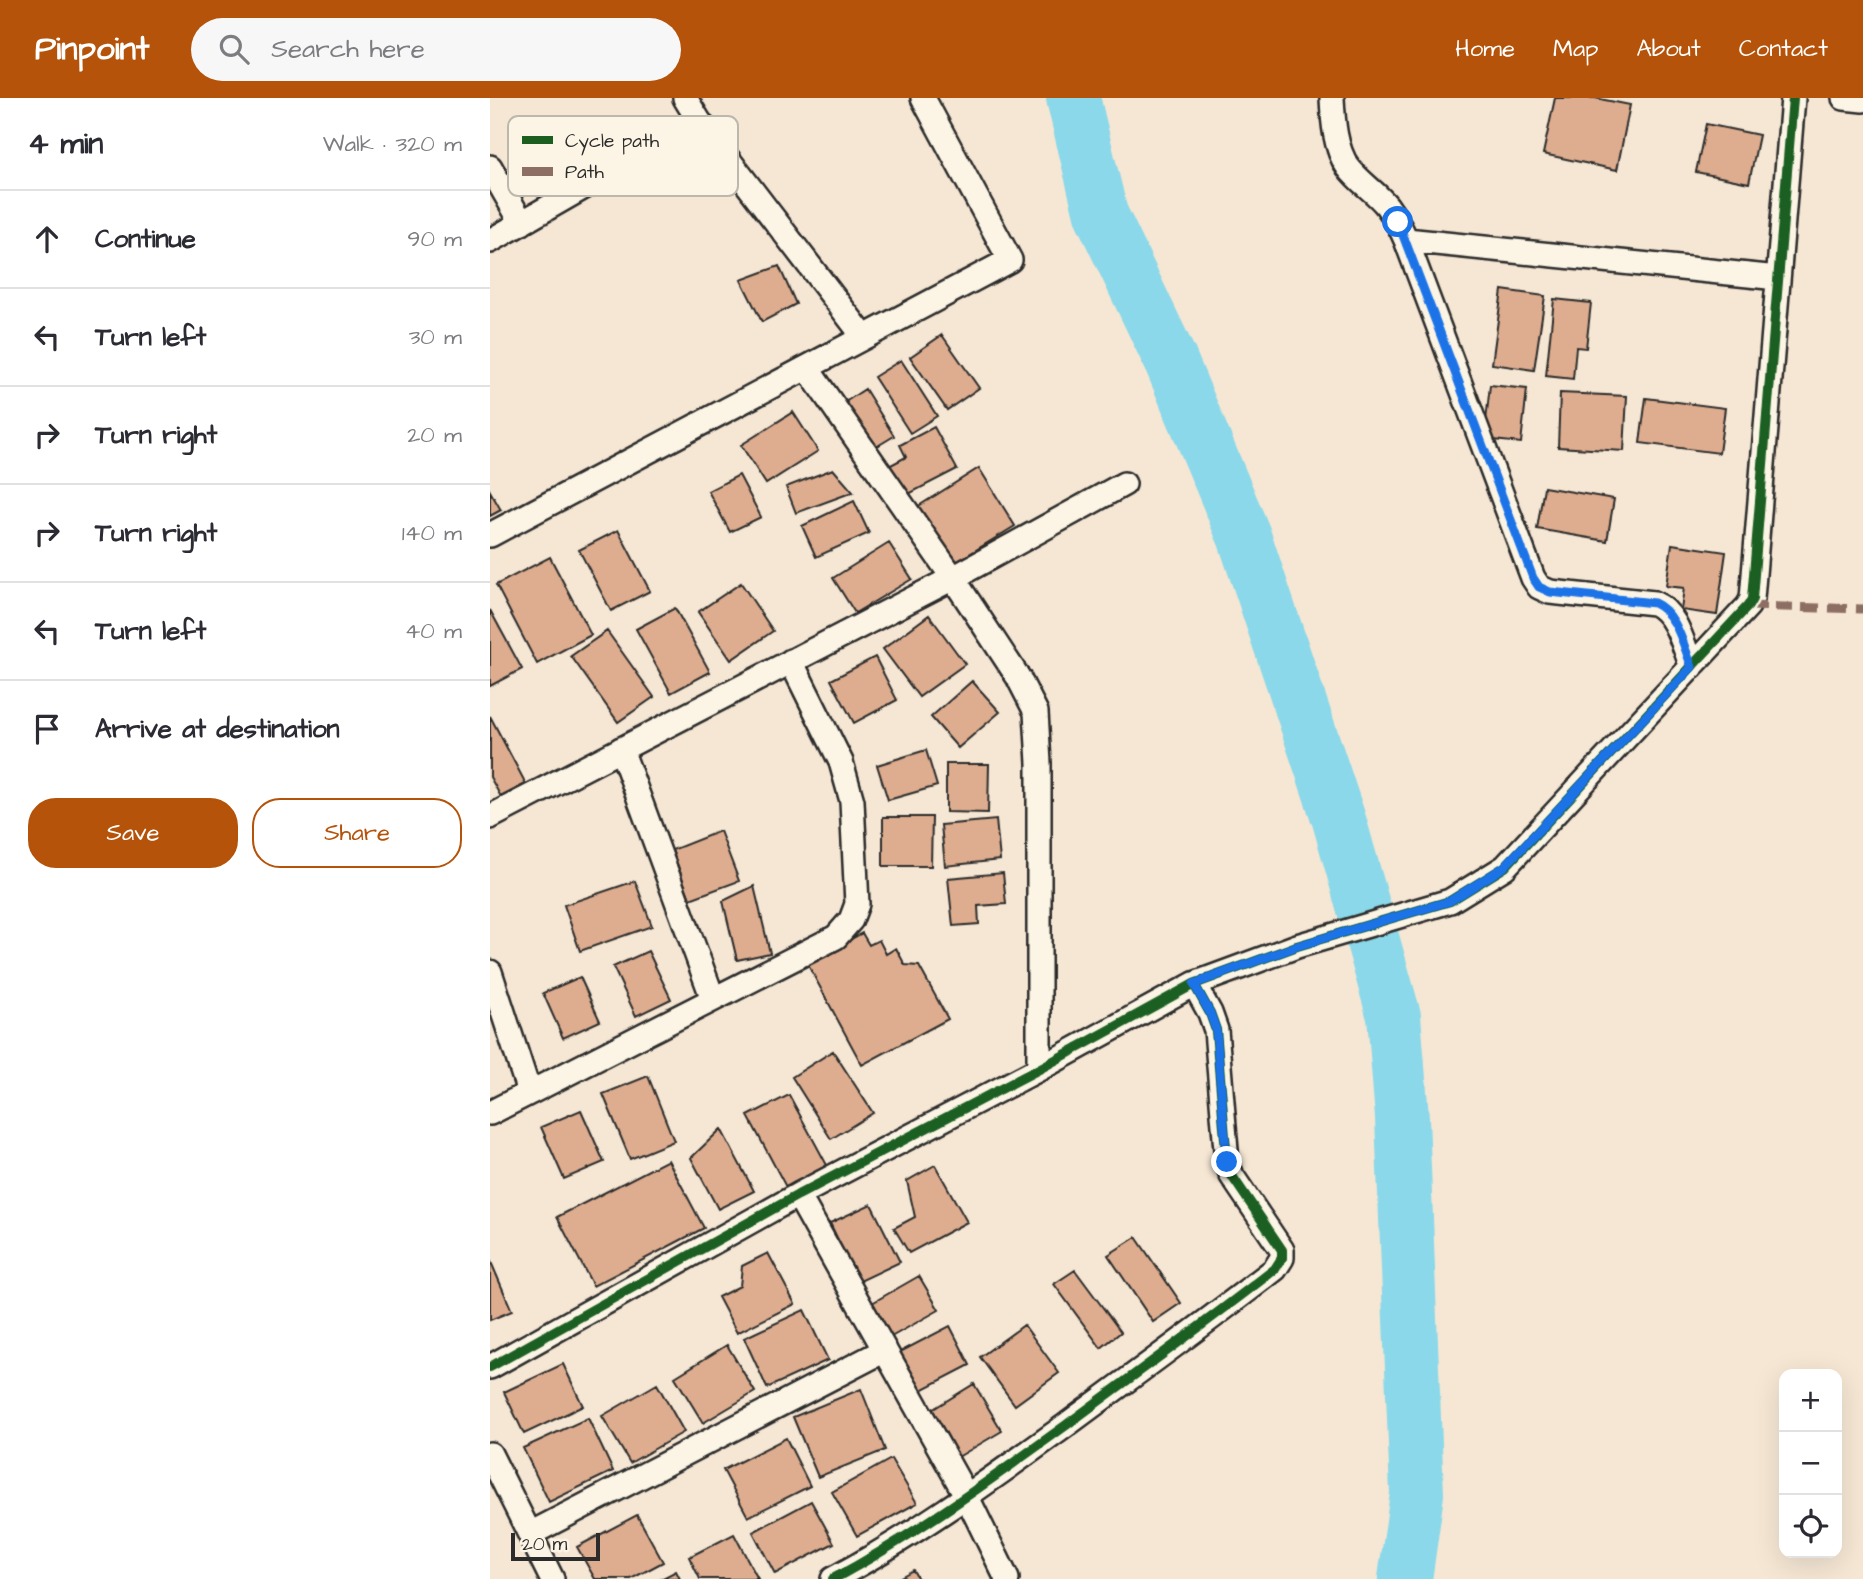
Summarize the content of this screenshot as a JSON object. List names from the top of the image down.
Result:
{
  "legend": ["Cycle path", "Path"],
  "scale_bar": "20 m",
  "page": {
    "header": "Pinpoint",
    "search": "Search here",
    "nav": [
      "Home",
      "Map",
      "About",
      "Contact"
    ],
    "heading": ["4 min", "Walk · 320 m"],
    "list": [
      ["Continue", "90 m"],
      ["Turn left", "30 m"],
      ["Turn right", "20 m"],
      ["Turn right", "140 m"],
      ["Turn left", "40 m"],
      "Arrive at destination"
    ],
    "buttons": ["Save", "Share"],
    "map_buttons": ["+", "−"],
    "scale": "20 m"
  }
}
